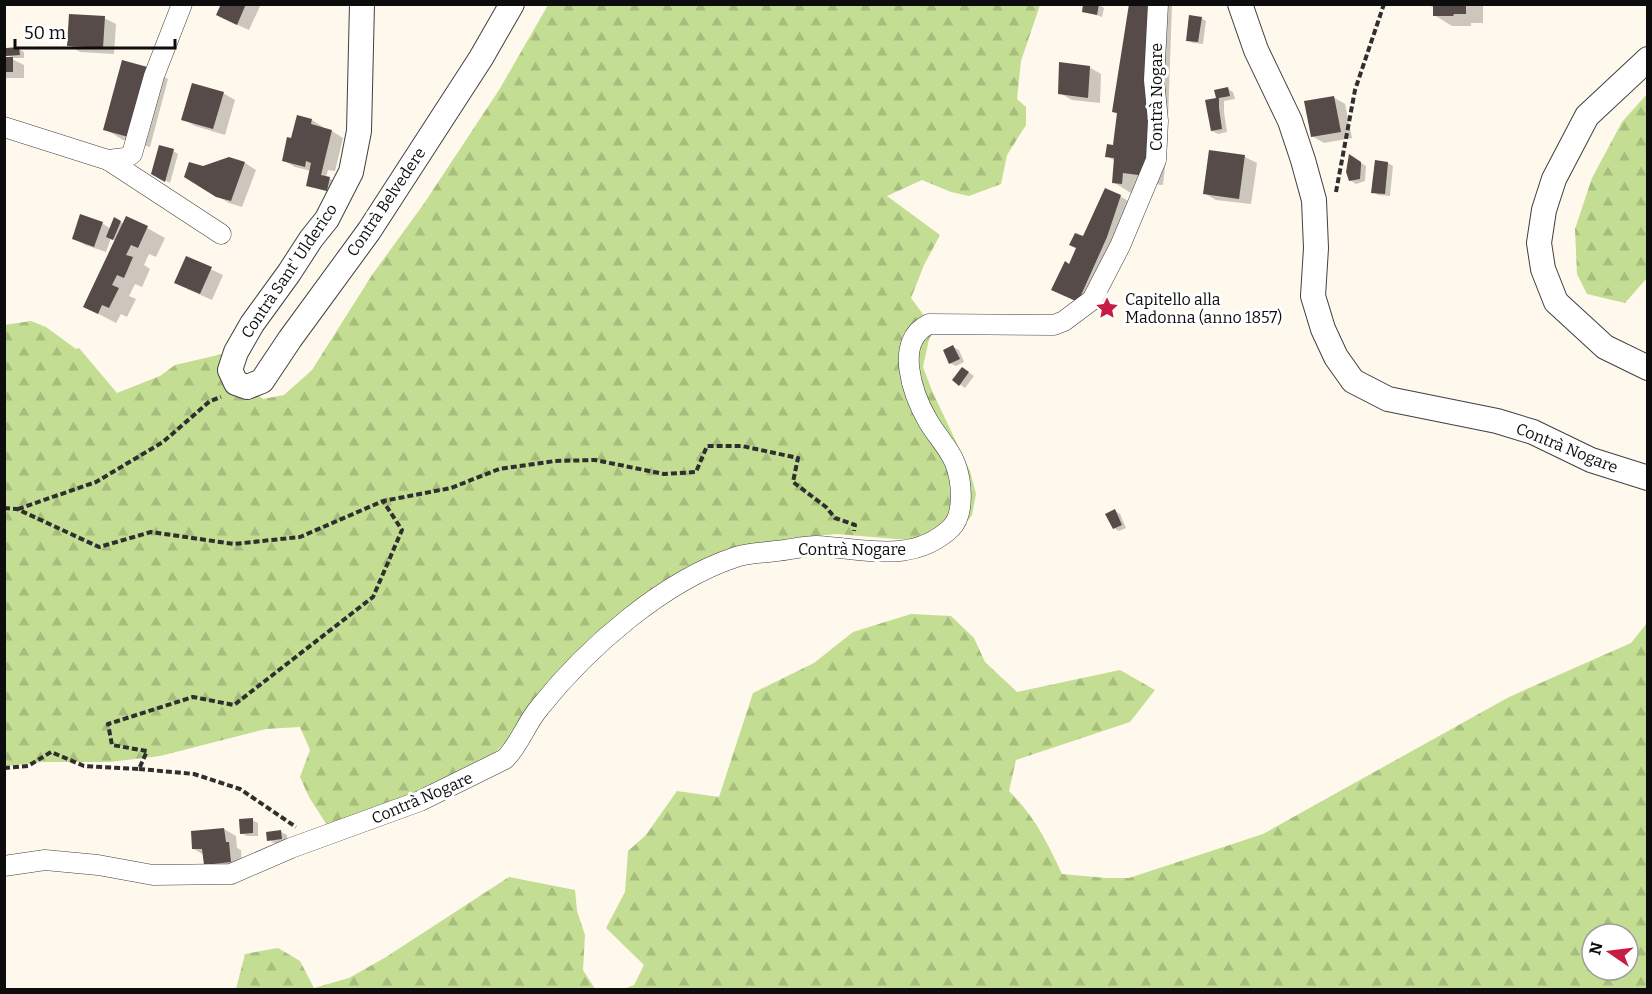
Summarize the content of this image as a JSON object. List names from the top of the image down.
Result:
{
  "streets": {
    "street": ["Contrà Nogare", "Contrà Belvedere", "Contrà Sant' Ulderico"]
  },
  "crossings": [
    ["Contrà Belvedere", "Contrà Sant' Ulderico"]
  ],
  "places": {
    "place": ["Capitello alla Madonna (anno 1857)"]
  },
  "scale_bar": "50 m",
  "north": "left"
}
